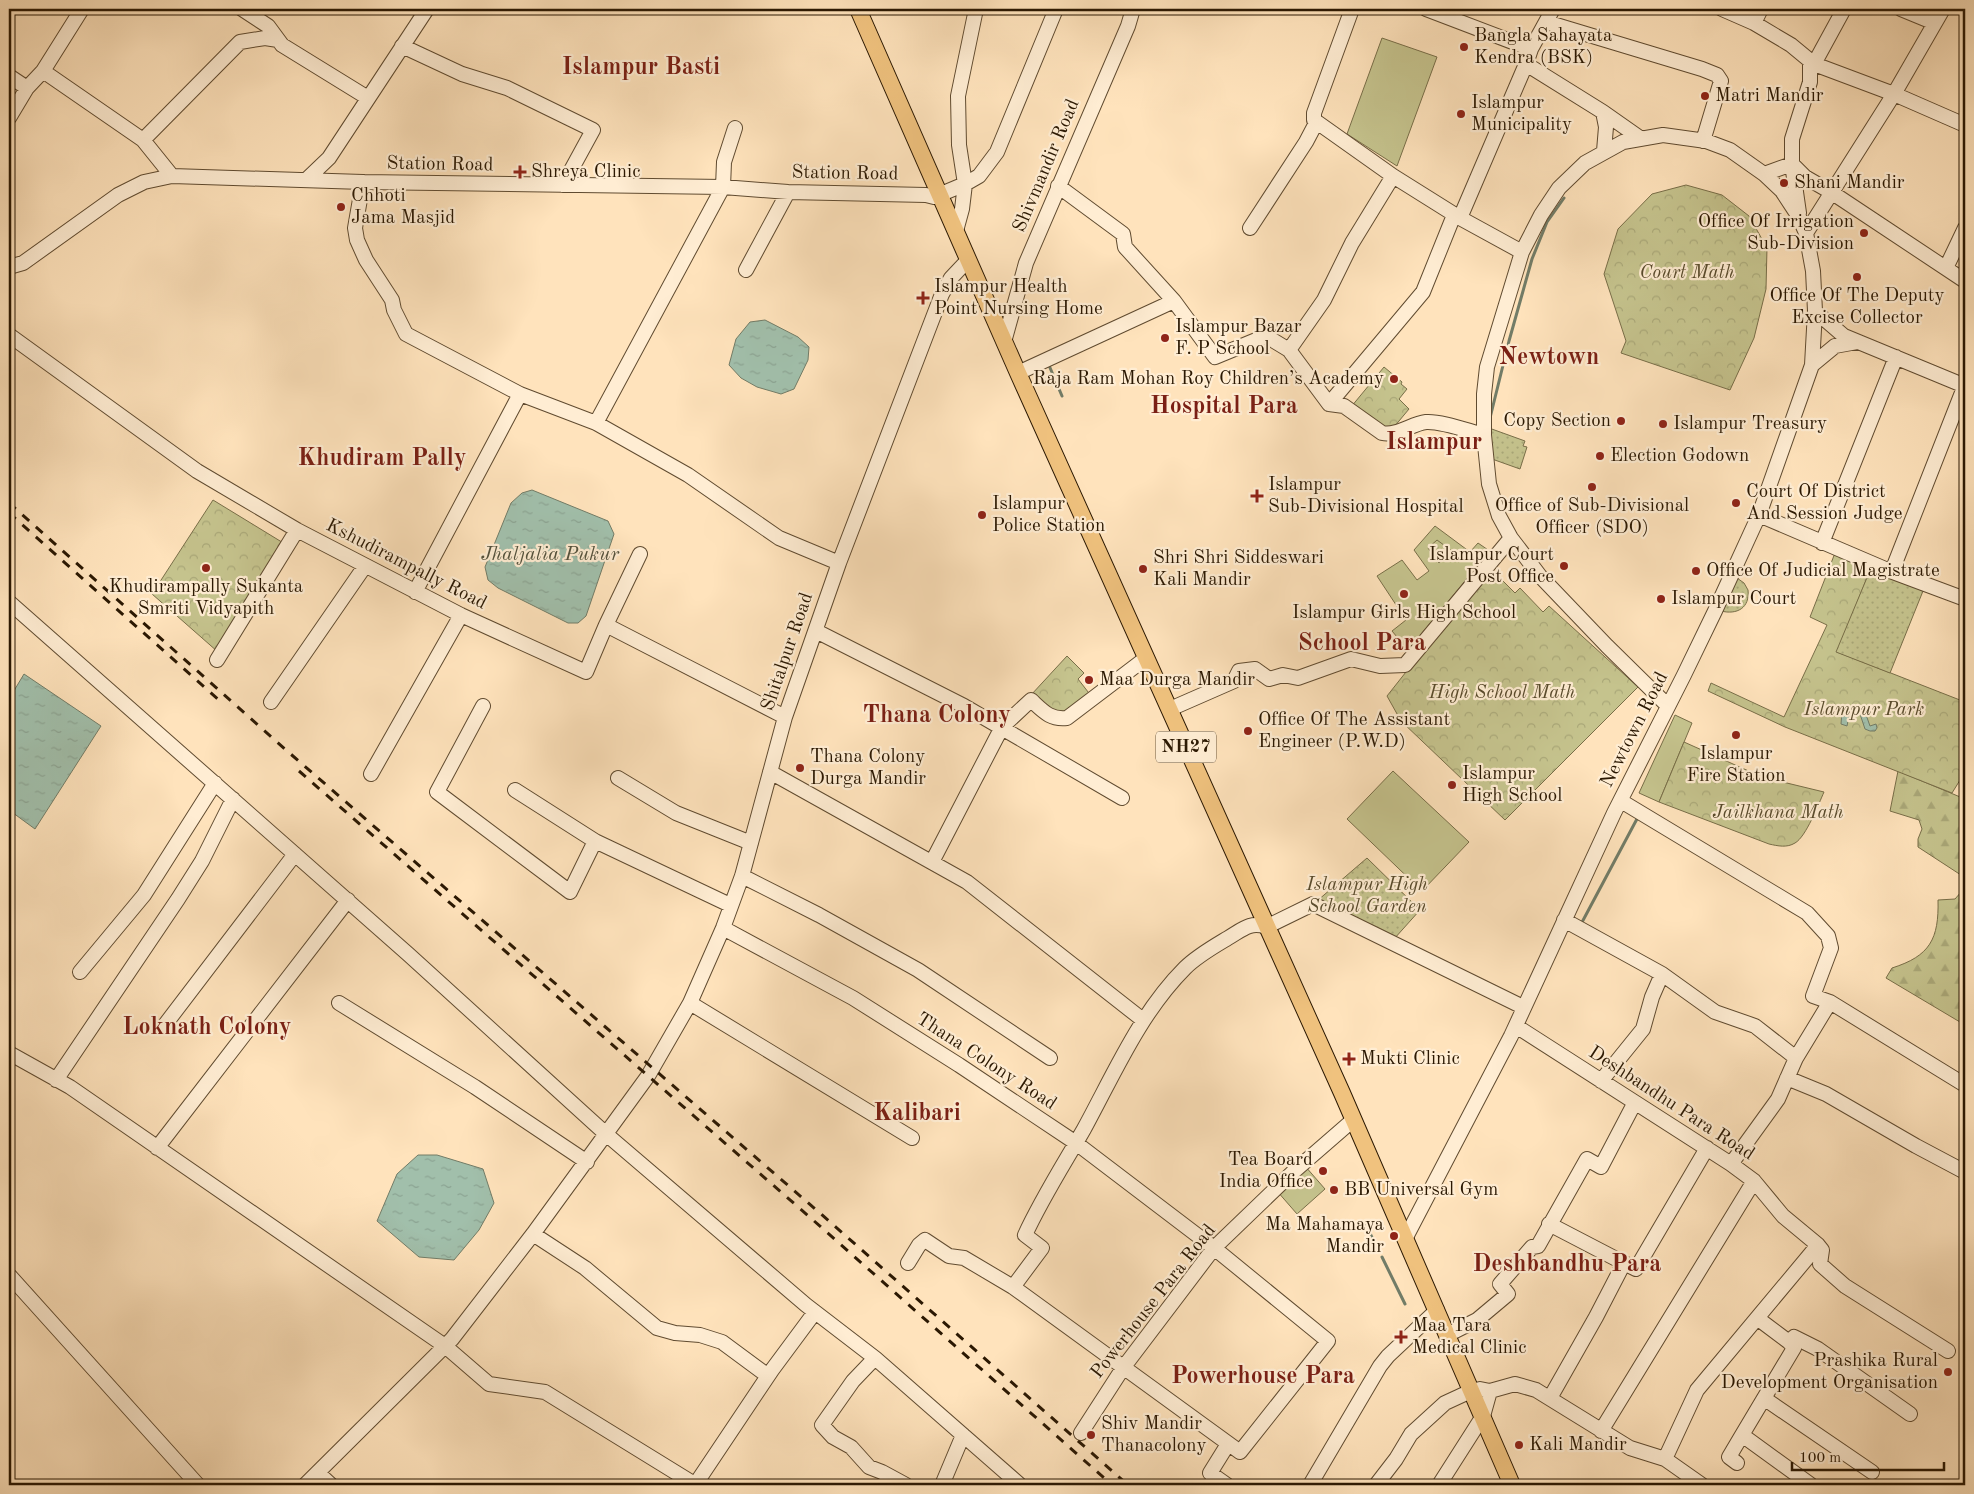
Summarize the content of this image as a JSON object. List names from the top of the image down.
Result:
{
  "streets": {
    "main road": ["NH27"],
    "street": [
      "Station Road",
      "Shivmandir Road",
      "Kshudirampally Road",
      "Shitalpur Road",
      "Newtown Road",
      "Thana Colony Road",
      "Deshbandhu Para Road",
      "Powerhouse Para Road"
    ]
  },
  "crossings": [
    ["Station Road", "NH27"],
    ["Shivmandir Road", "NH27"],
    ["Shitalpur Road", "NH27"],
    ["Shitalpur Road", "Thana Colony Road"],
    ["Newtown Road", "NH27"],
    ["Newtown Road", "Deshbandhu Para Road"],
    ["NH27", "Powerhouse Para Road"],
    ["Thana Colony Road", "Powerhouse Para Road"]
  ],
  "districts": [
    "Islampur Basti",
    "Newtown",
    "Hospital Para",
    "Islampur",
    "Khudiram Pally",
    "School Para",
    "Thana Colony",
    "Loknath Colony",
    "Kalibari",
    "Deshbandhu Para",
    "Powerhouse Para"
  ],
  "water": ["Jhaljalia Pukur"],
  "parks": [
    "Court Math",
    "High School Math",
    "Islampur Park",
    "Jailkhana Math",
    "Islampur High School Garden"
  ],
  "places": {
    "other": [
      "Bangla Sahayata Kendra (BSK)",
      "Matri Mandir",
      "Islampur Municipality",
      "Shani Mandir",
      "Chhoti Jama Masjid",
      "Office Of Irrigation Sub-Division",
      "Office Of The Deputy Excise Collector",
      "Islampur Bazar F. P School",
      "Raja Ram Mohan Roy Children’s Academy",
      "Copy Section",
      "Islampur Treasury",
      "Election Godown",
      "Office of Sub-Divisional Officer (SDO)",
      "Court Of District And Session Judge",
      "Islampur Police Station",
      "Islampur Court Post Office",
      "Khudirampally Sukanta Smriti Vidyapith",
      "Shri Shri Siddeswari Kali Mandir",
      "Office Of Judicial Magistrate",
      "Islampur Girls High School",
      "Islampur Court",
      "Maa Durga Mandir",
      "Office Of The Assistant Engineer (P.W.D)",
      "Islampur Fire Station",
      "Thana Colony Durga Mandir",
      "Islampur High School",
      "Tea Board India Office",
      "BB Universal Gym",
      "Ma Mahamaya Mandir",
      "Prashika Rural Development Organisation",
      "Shiv Mandir Thanacolony",
      "Kali Mandir"
    ],
    "health": [
      "Shreya Clinic",
      "Islampur Health Point Nursing Home",
      "Islampur Sub-Divisional Hospital",
      "Mukti Clinic",
      "Maa Tara Medical Clinic"
    ]
  },
  "scale_bar": "100 m"
}
